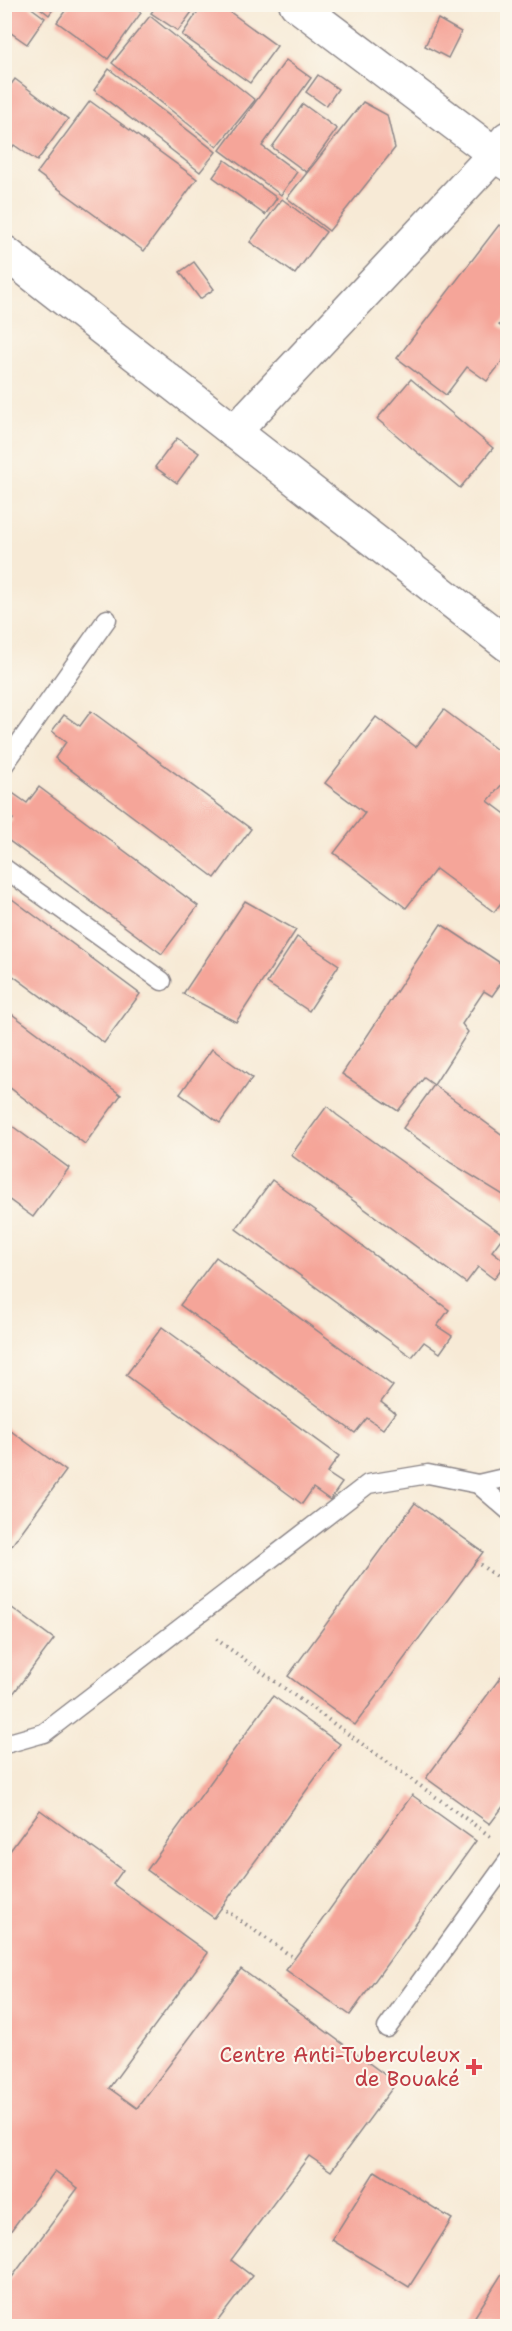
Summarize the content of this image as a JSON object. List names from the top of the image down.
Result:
{
  "places": {
    "health": ["Centre Anti-Tuberculeux de Bouaké"]
  }
}
